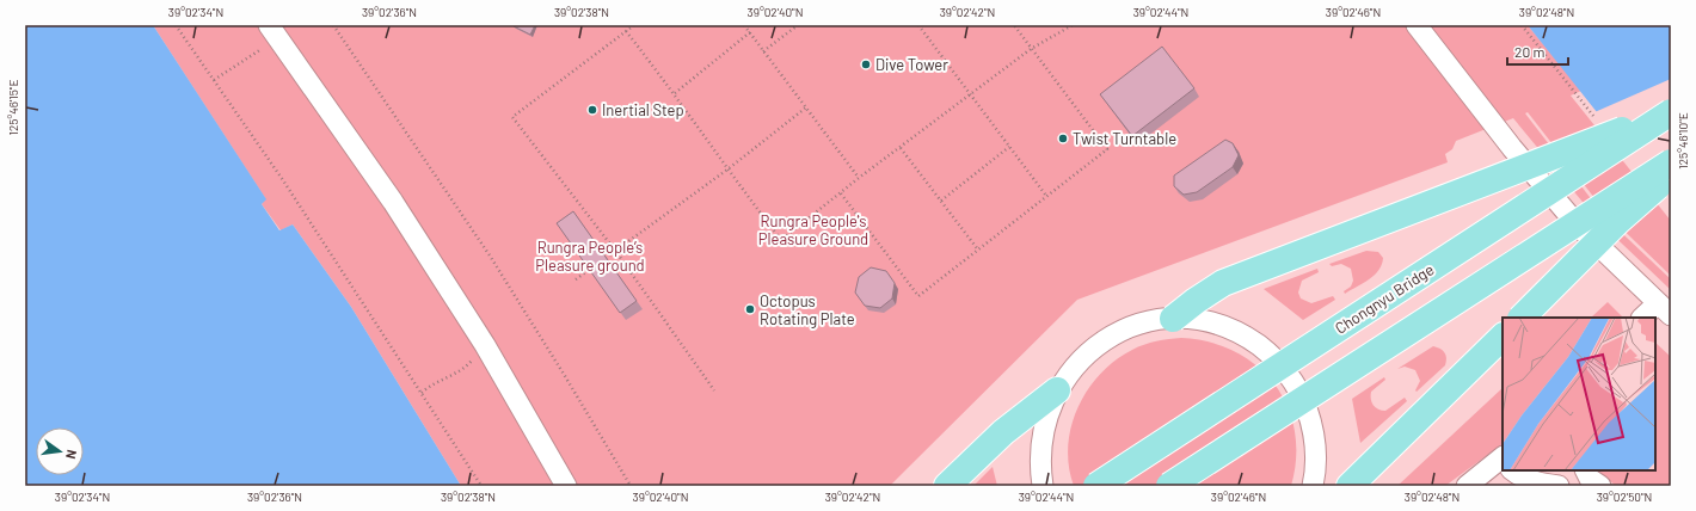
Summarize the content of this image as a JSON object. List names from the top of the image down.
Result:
{
  "streets": {
    "main road": ["Chongnyu Bridge"]
  },
  "parks": ["Rungra People's Pleasure Ground", "Rungra People’s Pleasure ground"],
  "places": [
    "Dive Tower",
    "Inertial Step",
    "Twist Turntable",
    "Octopus Rotating Plate"
  ],
  "scale_bar": "20 m",
  "north": "right",
  "coordinates": [
    "39°02'34\"N",
    "39°02'36\"N",
    "39°02'38\"N",
    "39°02'40\"N",
    "39°02'42\"N",
    "39°02'44\"N",
    "39°02'46\"N",
    "39°02'48\"N",
    "125°46'15\"E",
    "125°46'10\"E",
    "39°02'50\"N"
  ]
}
